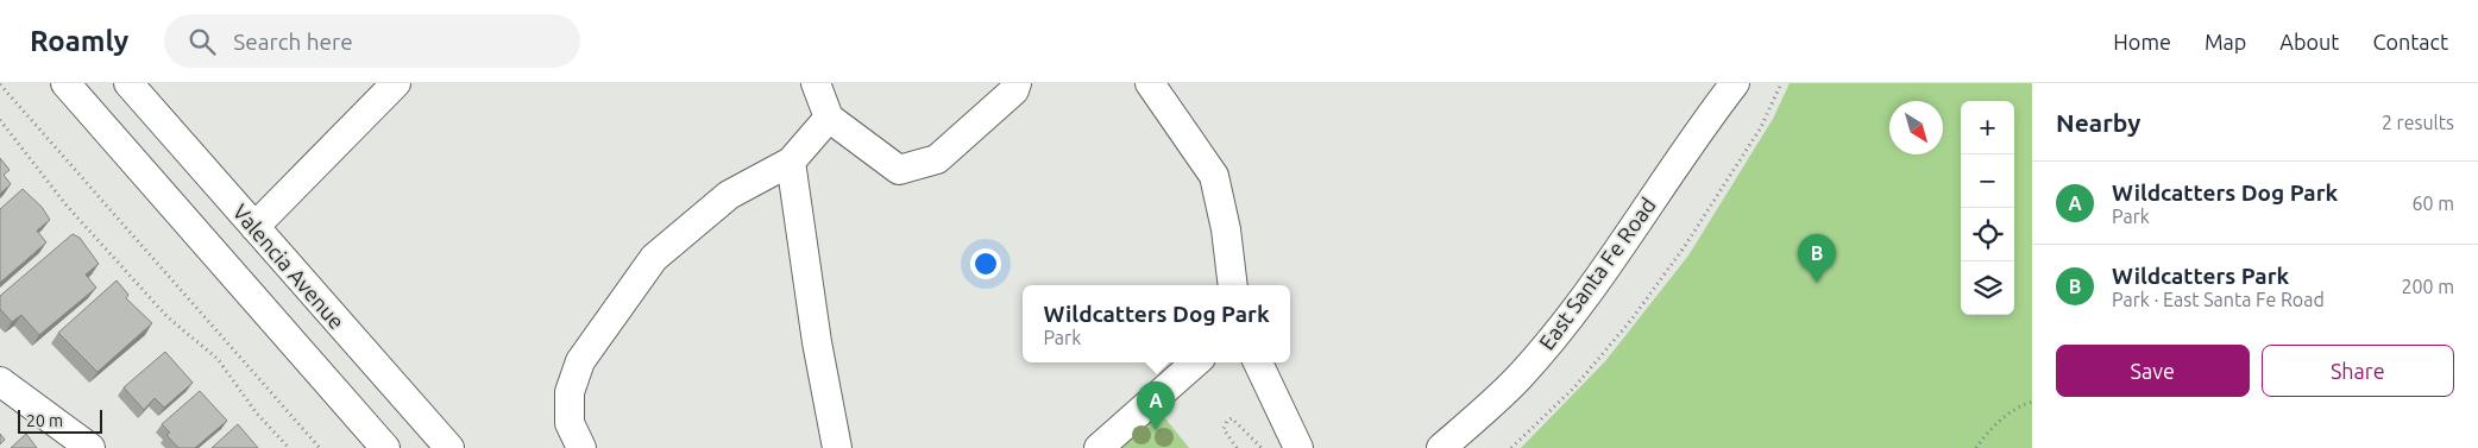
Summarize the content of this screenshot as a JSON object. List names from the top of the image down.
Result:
{
  "streets": {
    "street": ["Valencia Avenue", "East Santa Fe Road"]
  },
  "scale_bar": "20 m",
  "north": "bottom right",
  "page": {
    "header": "Roamly",
    "search": "Search here",
    "nav": [
      "Home",
      "Map",
      "About",
      "Contact"
    ],
    "heading": ["Nearby", "2 results"],
    "map_buttons": ["+", "−"],
    "list": [
      {
        "mark": "A",
        "name": "Wildcatters Dog Park",
        "note": "Park",
        "value": "60 m"
      },
      {
        "mark": "B",
        "name": "Wildcatters Park",
        "note": "Park · East Santa Fe Road",
        "value": "200 m"
      }
    ],
    "pins": ["B", "A"],
    "popup": ["Wildcatters Dog Park", "Park"],
    "buttons": ["Save", "Share"],
    "scale": "20 m"
  }
}
